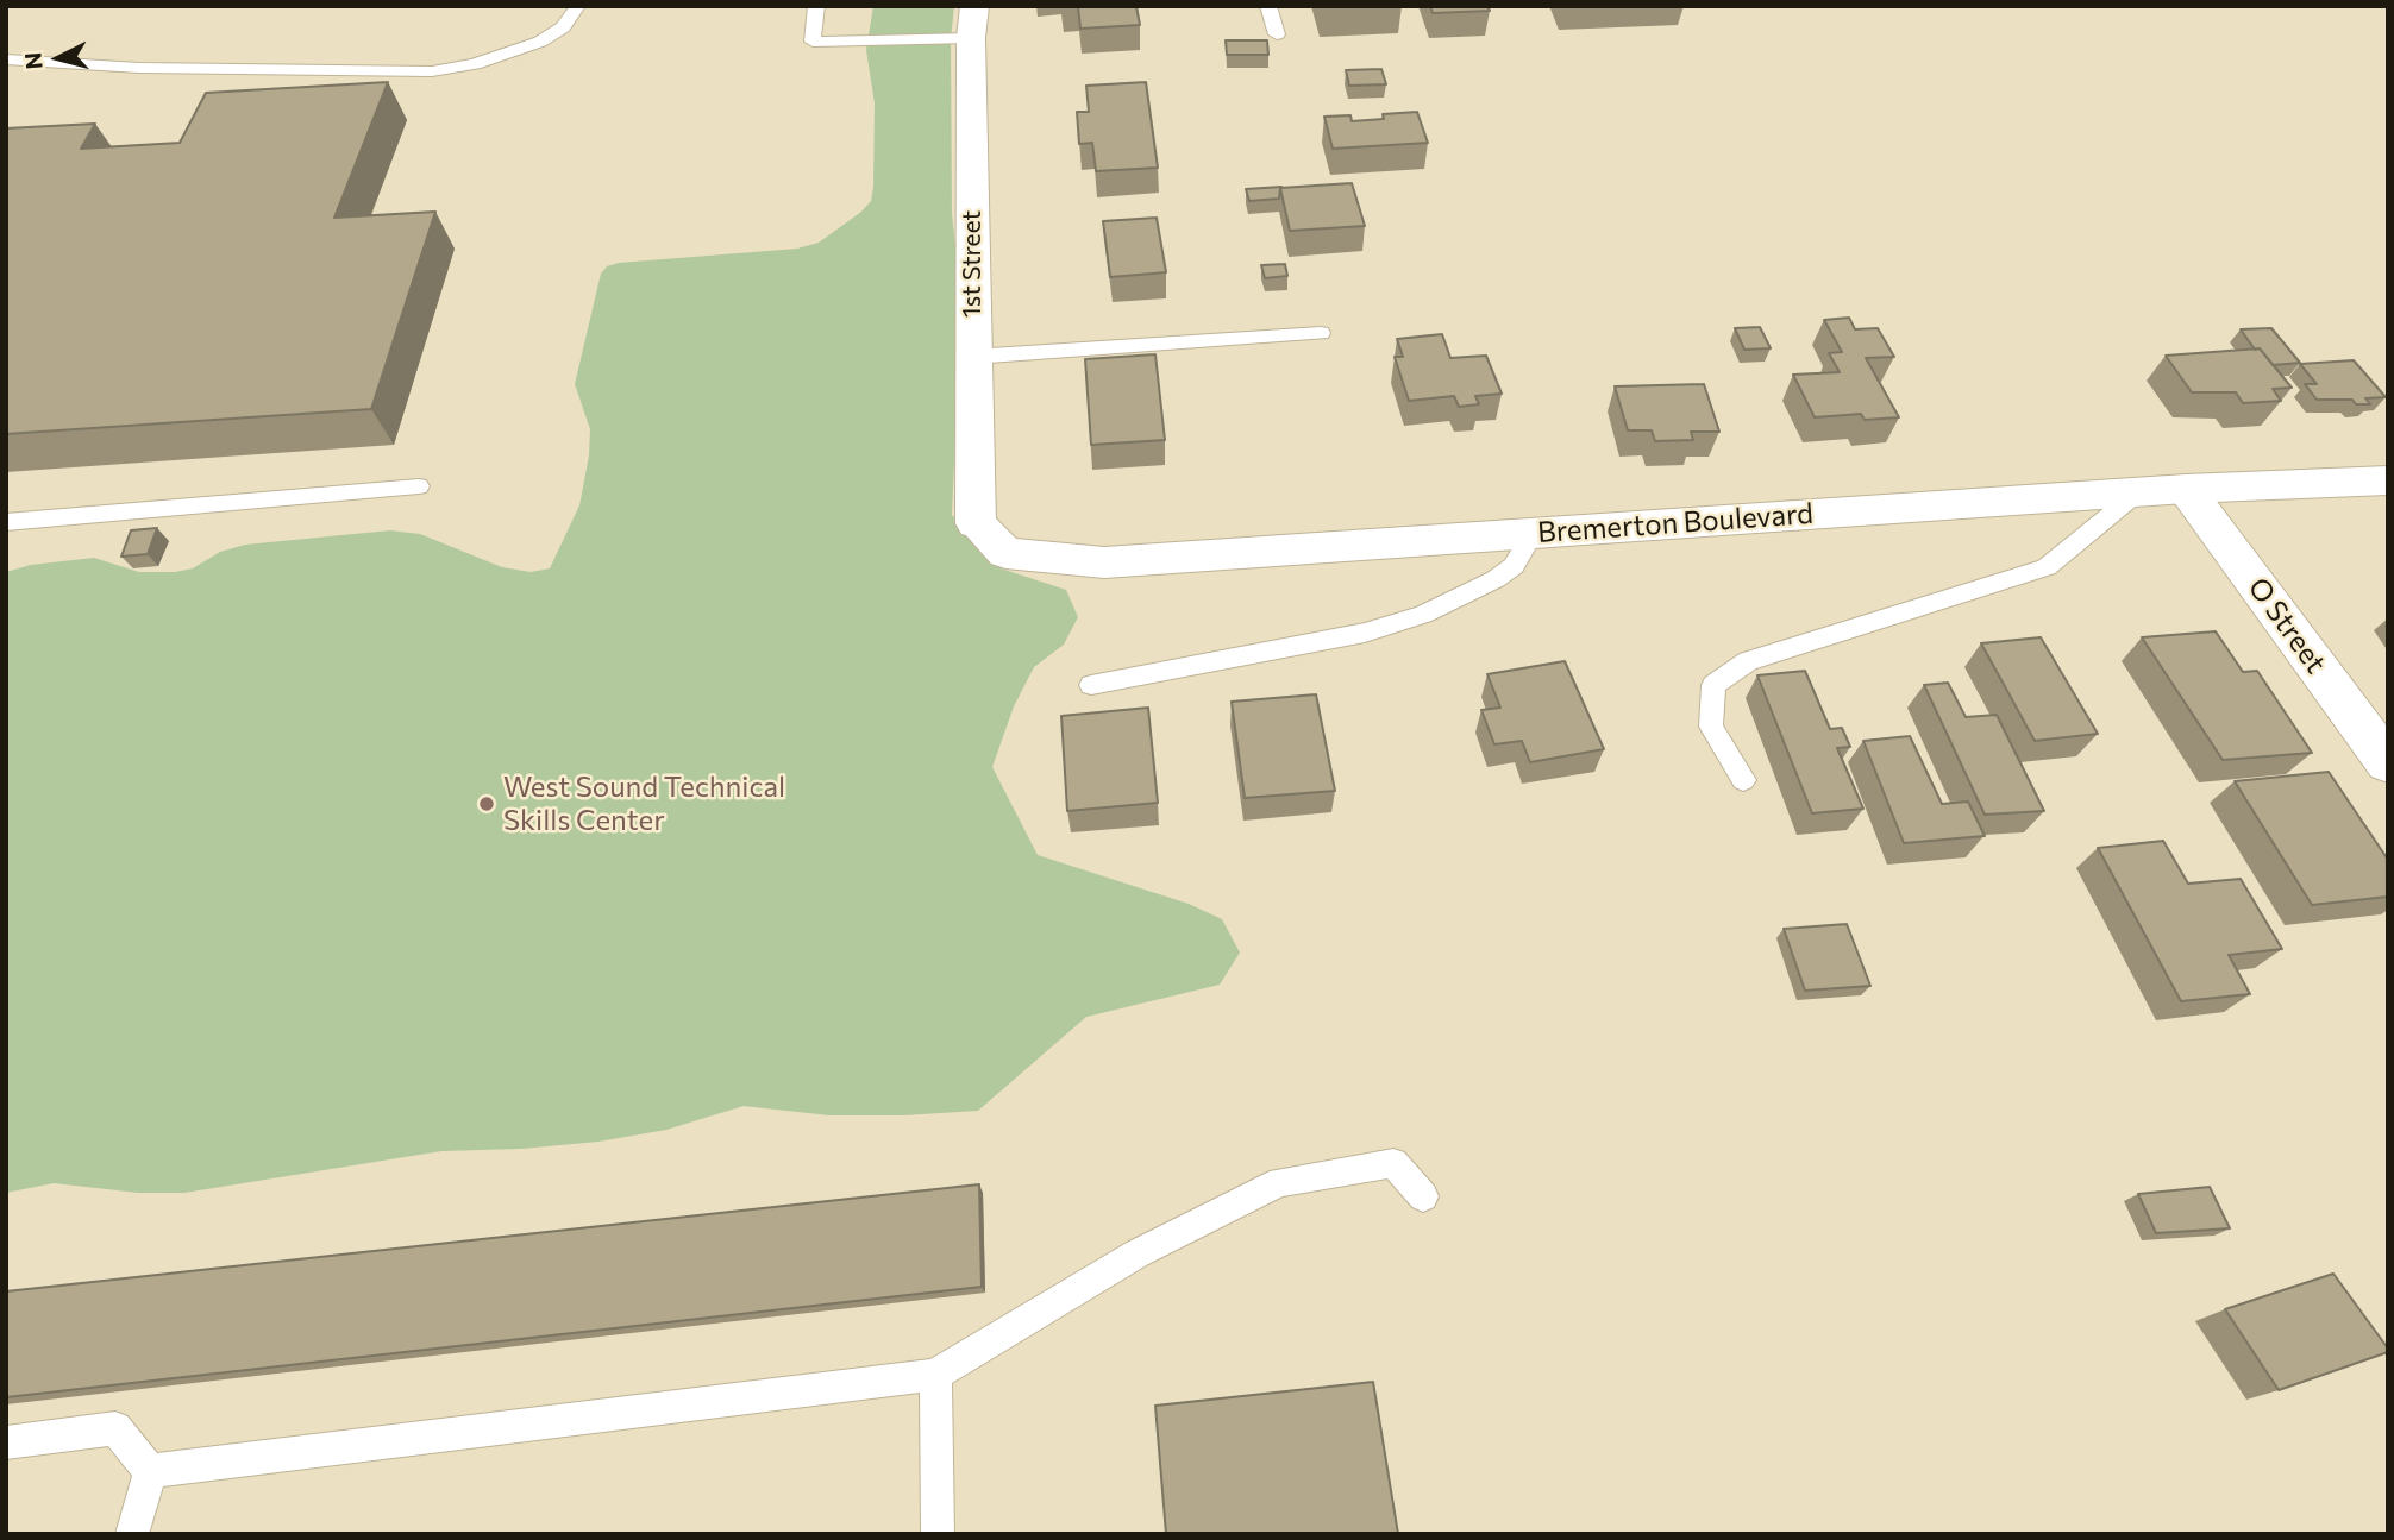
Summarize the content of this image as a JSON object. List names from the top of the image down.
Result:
{
  "streets": {
    "street": ["1st Street", "Bremerton Boulevard", "O Street"]
  },
  "crossings": [
    ["1st Street", "Bremerton Boulevard"],
    ["Bremerton Boulevard", "O Street"]
  ],
  "places": ["West Sound Technical Skills Center"],
  "north": "left"
}
